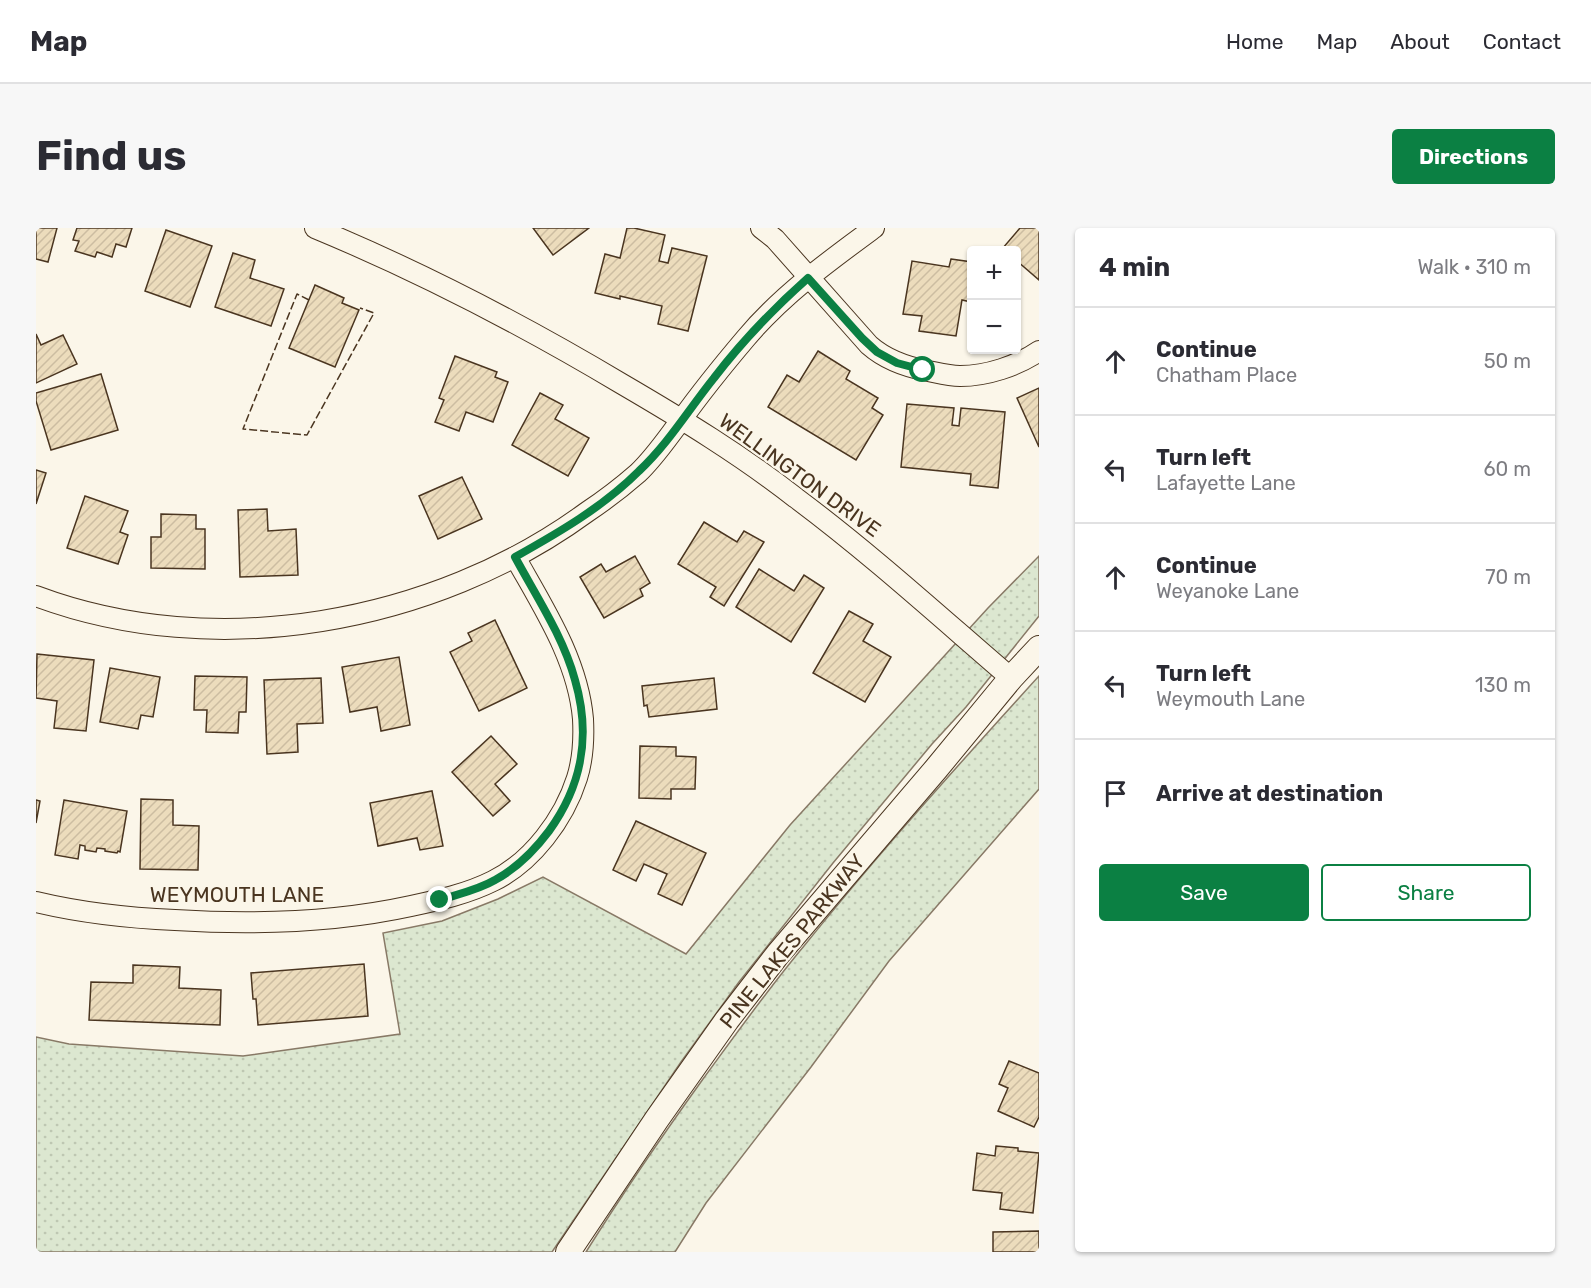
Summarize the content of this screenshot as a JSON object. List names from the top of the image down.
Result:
{
  "streets": {
    "street": ["WELLINGTON DRIVE", "WEYMOUTH LANE", "PINE LAKES PARKWAY"]
  },
  "crossings": [
    ["WELLINGTON DRIVE", "PINE LAKES PARKWAY"]
  ],
  "page": {
    "header": "Map",
    "nav": [
      "Home",
      "Map",
      "About",
      "Contact"
    ],
    "buttons": [
      "Directions",
      ["Save", "Share"]
    ],
    "title": "Find us",
    "heading": ["4 min", "Walk · 310 m"],
    "map_buttons": ["+", "−"],
    "list": [
      ["Continue", "Chatham Place", "50 m"],
      ["Turn left", "Lafayette Lane", "60 m"],
      ["Continue", "Weyanoke Lane", "70 m"],
      ["Turn left", "Weymouth Lane", "130 m"],
      "Arrive at destination"
    ]
  }
}
